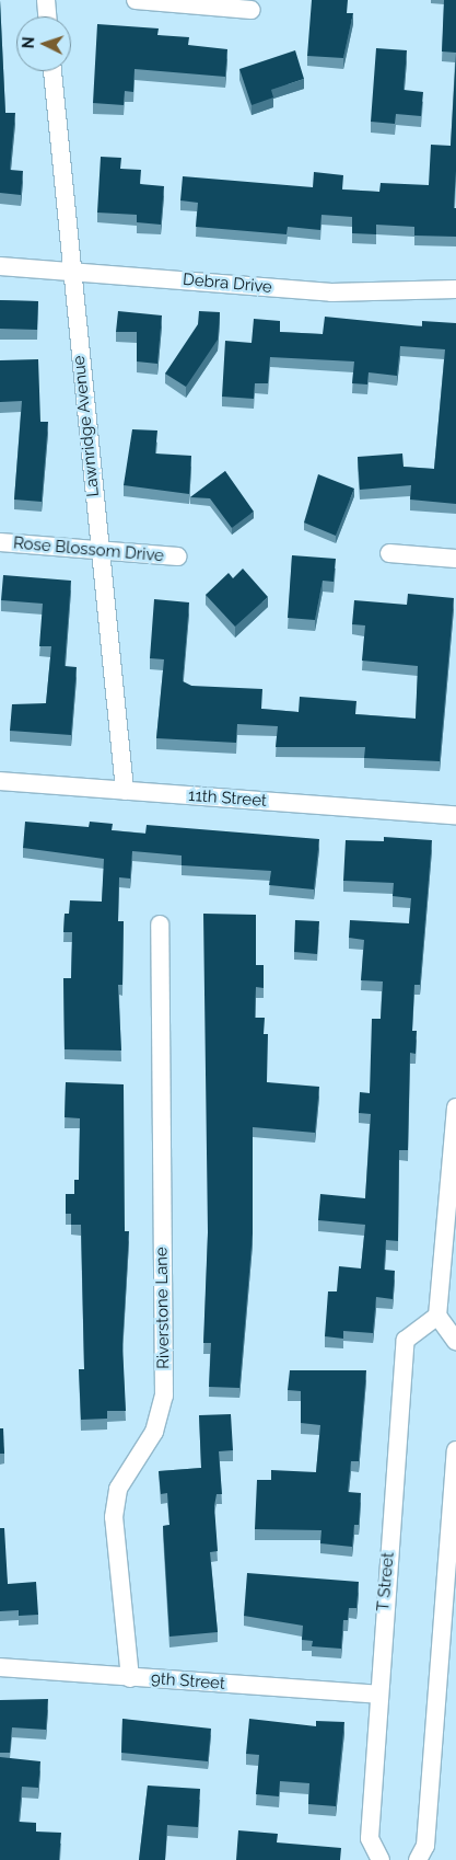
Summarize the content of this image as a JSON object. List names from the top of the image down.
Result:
{
  "streets": {
    "street": [
      "Debra Drive",
      "Lawnridge Avenue",
      "Rose Blossom Drive",
      "11th Street",
      "Riverstone Lane",
      "T Street",
      "9th Street"
    ]
  },
  "crossings": [
    ["Debra Drive", "Lawnridge Avenue"],
    ["Lawnridge Avenue", "Rose Blossom Drive"],
    ["Lawnridge Avenue", "11th Street"],
    ["Riverstone Lane", "9th Street"],
    ["T Street", "9th Street"]
  ],
  "north": "left"
}
